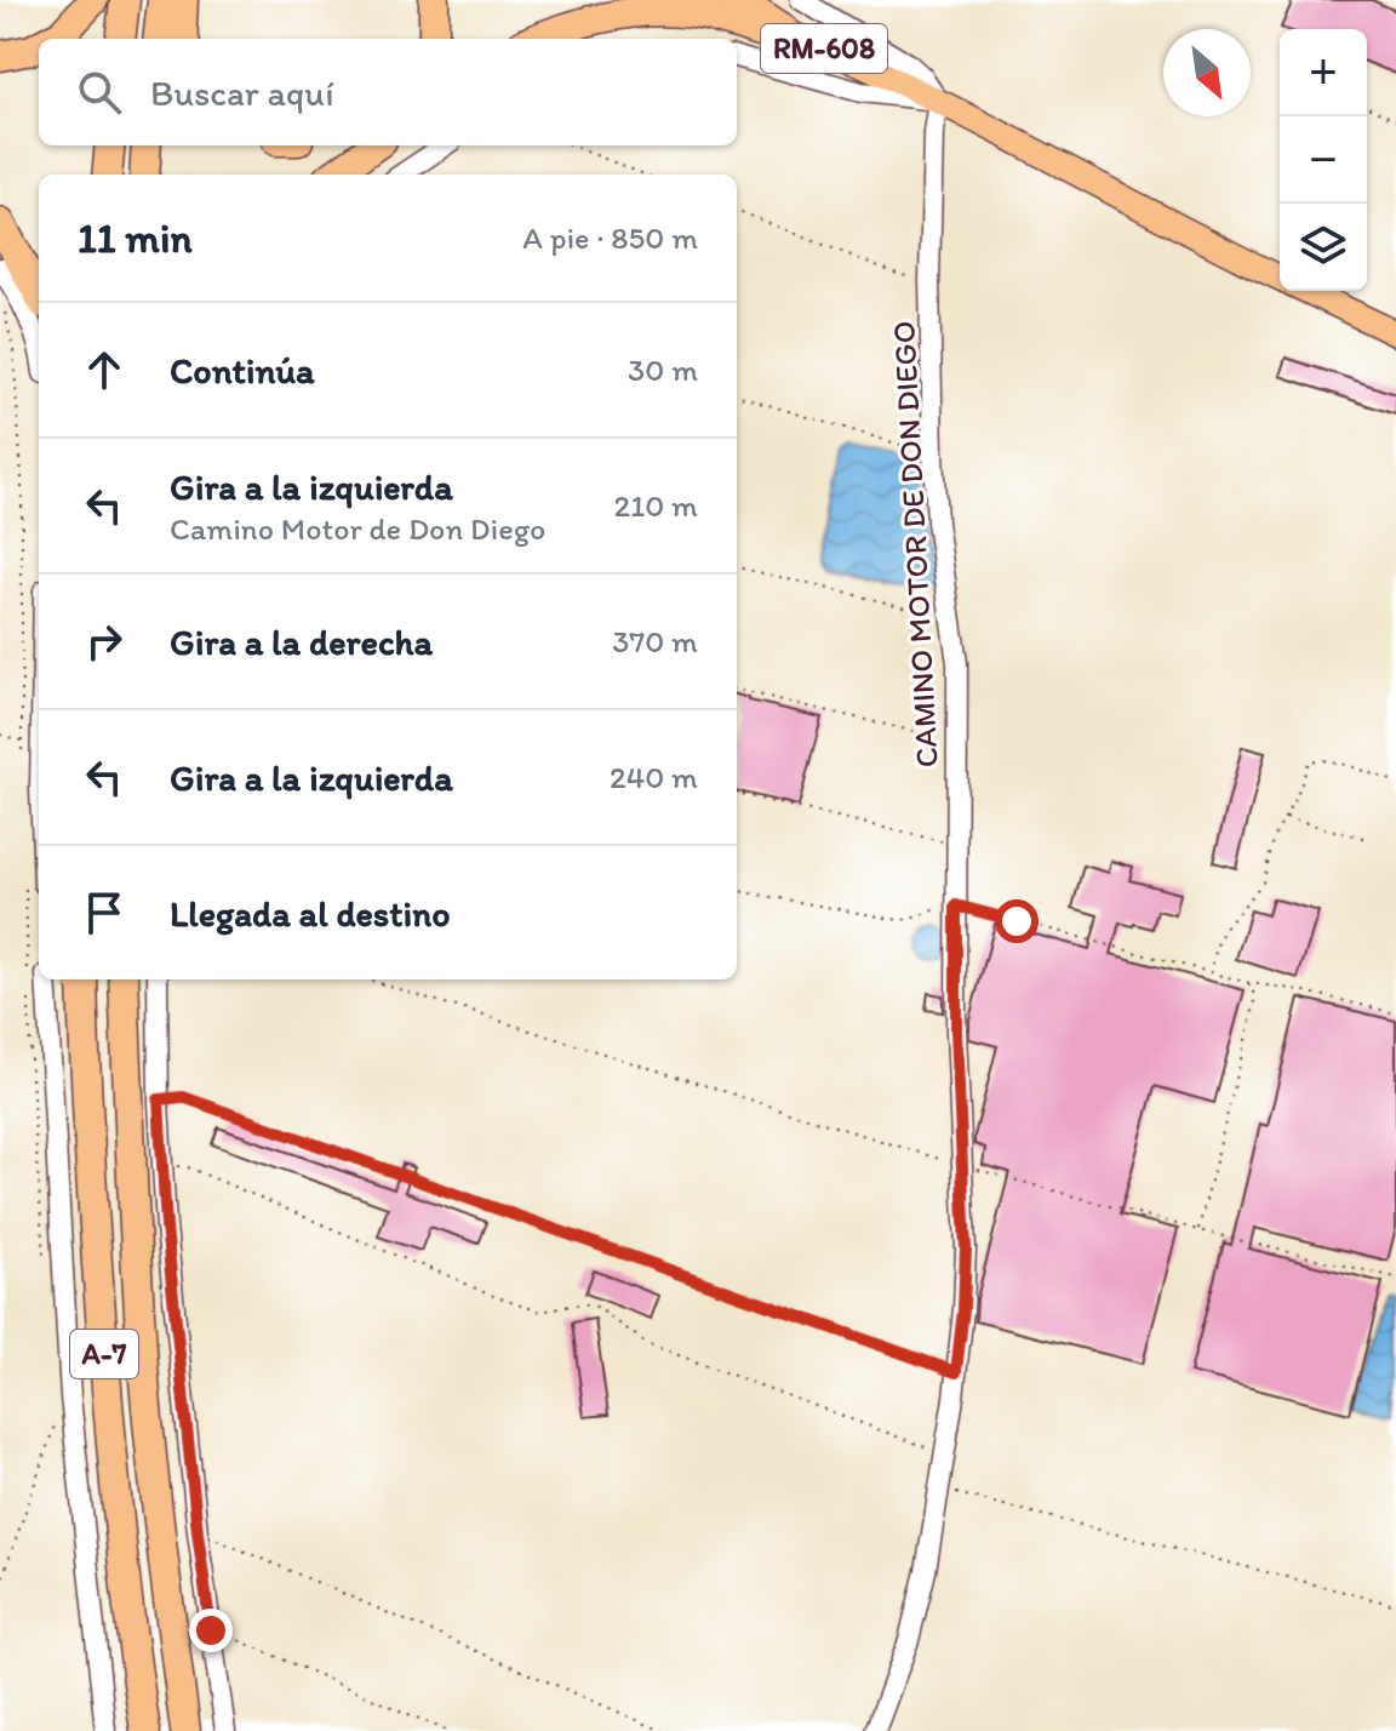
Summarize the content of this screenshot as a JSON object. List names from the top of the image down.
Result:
{
  "streets": {
    "highway": ["A-7"],
    "main road": ["RM-608"],
    "street": ["CAMINO MOTOR DE DON DIEGO"]
  },
  "north": "bottom right",
  "page": {
    "map_buttons": ["+", "−"],
    "search": "Buscar aquí",
    "heading": ["11 min", "A pie · 850 m"],
    "list": [
      ["Continúa", "30 m"],
      ["Gira a la izquierda", "Camino Motor de Don Diego", "210 m"],
      ["Gira a la derecha", "370 m"],
      ["Gira a la izquierda", "240 m"],
      "Llegada al destino"
    ]
  }
}
